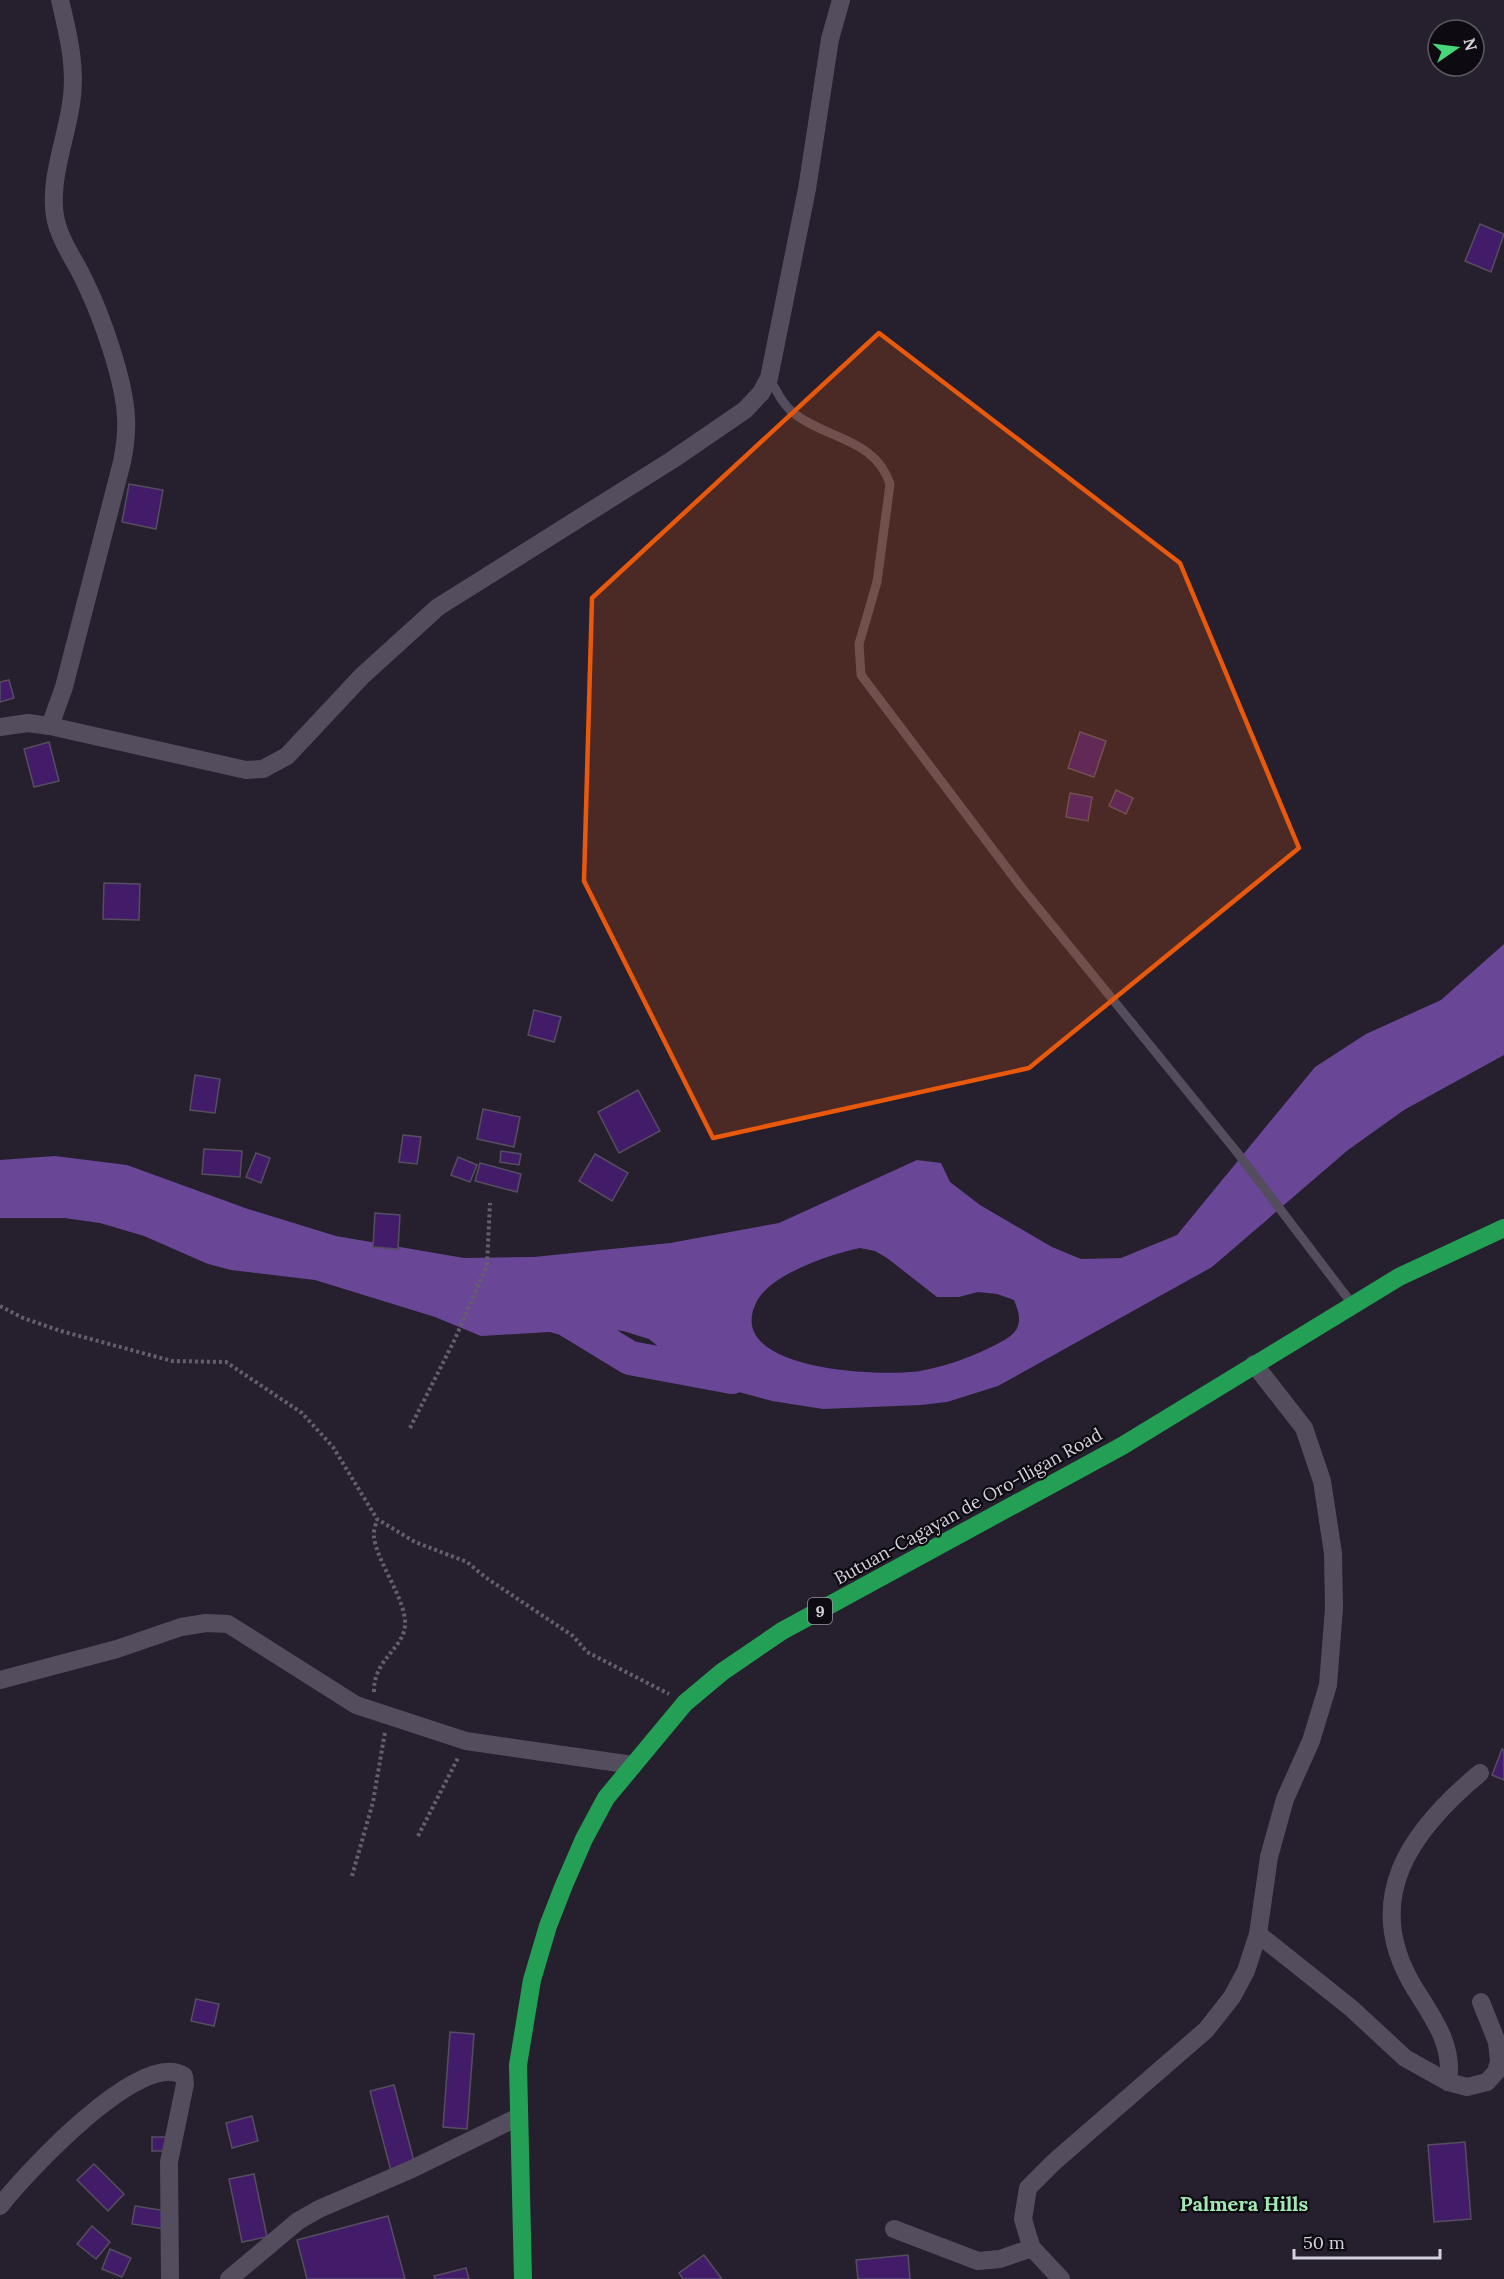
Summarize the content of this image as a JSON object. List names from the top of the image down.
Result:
{
  "streets": {
    "highway": ["Butuan-Cagayan de Oro-Iligan Road", "9"]
  },
  "districts": ["Palmera Hills"],
  "scale_bar": "50 m",
  "north": "right"
}
